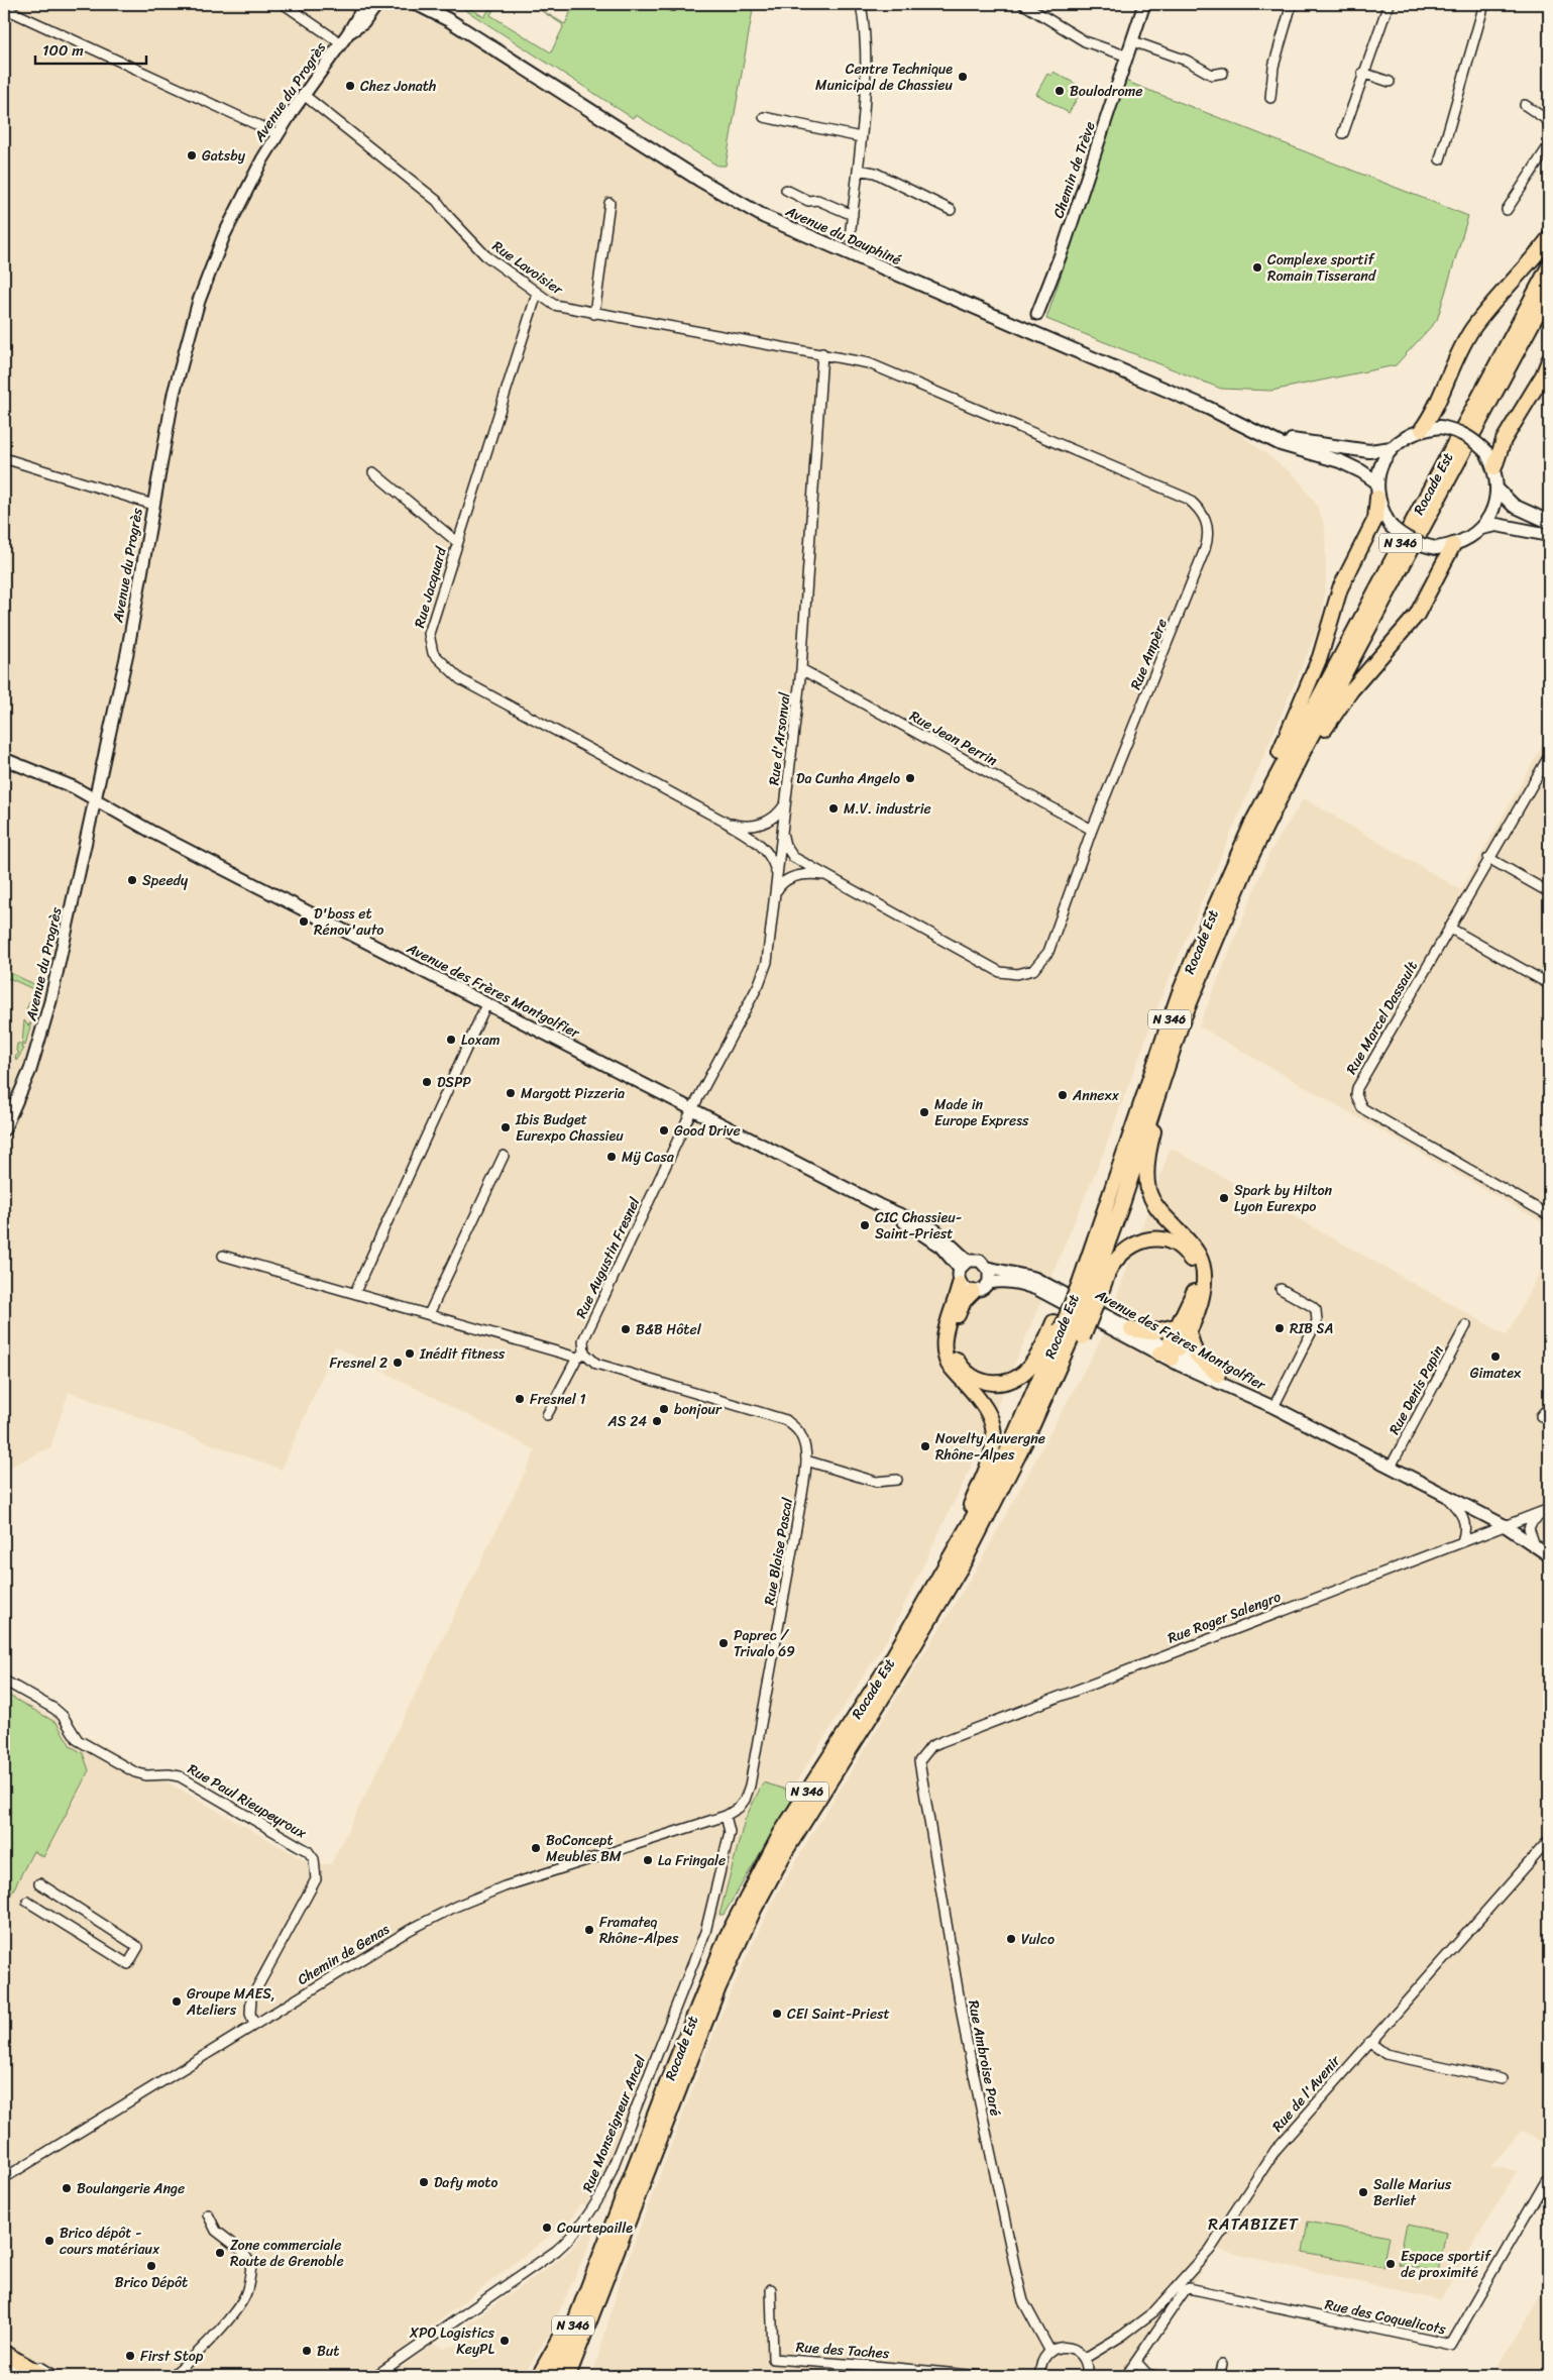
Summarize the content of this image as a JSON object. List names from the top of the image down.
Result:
{
  "streets": {
    "main road": ["Avenue du Dauphiné", "Rocade Est", "N 346"],
    "street": [
      "Avenue du Progrès",
      "Chemin de Trève",
      "Rue Lavoisier",
      "Rue Jacquard",
      "Rue Ampère",
      "Rue Jean Perrin",
      "Rue d'Arsonval",
      "Avenue des Frères Montgolfier",
      "Rue Marcel Dassault",
      "Rue Augustin Fresnel",
      "Rue Denis Papin",
      "Rue Blaise Pascal",
      "Rue Roger Salengro",
      "Rue Paul Rieupeyroux",
      "Chemin de Genas",
      "Rue Ambroise Paré",
      "Rue de l'Avenir",
      "Rue Monseigneur Ancel",
      "Rue des Coquelicots",
      "Rue des Taches"
    ]
  },
  "crossings": [
    ["Avenue du Progrès", "Rue Lavoisier"],
    ["Avenue du Progrès", "Avenue des Frères Montgolfier"],
    ["Rue Lavoisier", "Rue Jacquard"],
    ["Rue Lavoisier", "Rue Ampère"],
    ["Rue Lavoisier", "Rue d'Arsonval"],
    ["Rue Jacquard", "Rue d'Arsonval"],
    ["Rue Ampère", "Rue Jean Perrin"],
    ["Rue Ampère", "Rue d'Arsonval"],
    ["Rue Jean Perrin", "Rue d'Arsonval"],
    ["Rue d'Arsonval", "Avenue des Frères Montgolfier"],
    ["Rue d'Arsonval", "Rue Augustin Fresnel"],
    ["Avenue des Frères Montgolfier", "Rue Augustin Fresnel"],
    ["Avenue des Frères Montgolfier", "Rue Denis Papin"],
    ["Avenue des Frères Montgolfier", "Rue Roger Salengro"],
    ["Rue Augustin Fresnel", "Rue Blaise Pascal"],
    ["Rue Blaise Pascal", "Chemin de Genas"],
    ["Rue Blaise Pascal", "Rue Monseigneur Ancel"],
    ["Rue Roger Salengro", "Rue Ambroise Paré"],
    ["Rue Paul Rieupeyroux", "Chemin de Genas"],
    ["Chemin de Genas", "Rue Monseigneur Ancel"]
  ],
  "districts": ["RATABIZET"],
  "places": [
    "Centre Technique Municipal de Chassieu",
    "Chez Jonath",
    "Boulodrome",
    "Gatsby",
    "Complexe sportif Romain Tisserand",
    "Da Cunha Angelo",
    "M.V. industrie",
    "Speedy",
    "D'boss et Rénov'auto",
    "Loxam",
    "DSPP",
    "Margott Pizzeria",
    "Annexx",
    "Made in Europe Express",
    "Ibis Budget Eurexpo Chassieu",
    "Good Drive",
    "Mÿ Casa",
    "Spark by Hilton Lyon Eurexpo",
    "CIC Chassieu- Saint-Priest",
    "RIB SA",
    "B&B Hôtel",
    "Inédit fitness",
    "Gimatex",
    "Fresnel 2",
    "Fresnel 1",
    "bonjour",
    "AS 24",
    "Novelty Auvergne Rhône-Alpes",
    "Paprec / Trivalo 69",
    "BoConcept Meubles BM",
    "La Fringale",
    "Framateq Rhône-Alpes",
    "Vulco",
    "Groupe MAES, Ateliers",
    "CEI Saint-Priest",
    "Dafy moto",
    "Boulangerie Ange",
    "Salle Marius Berliet",
    "Courtepaille",
    "Brico dépôt - cours matériaux",
    "Zone commerciale Route de Grenoble",
    "Espace sportif de proximité",
    "Brico Dépôt",
    "XPO Logistics KeyPL",
    "But",
    "First Stop"
  ],
  "scale_bar": "100 m"
}
